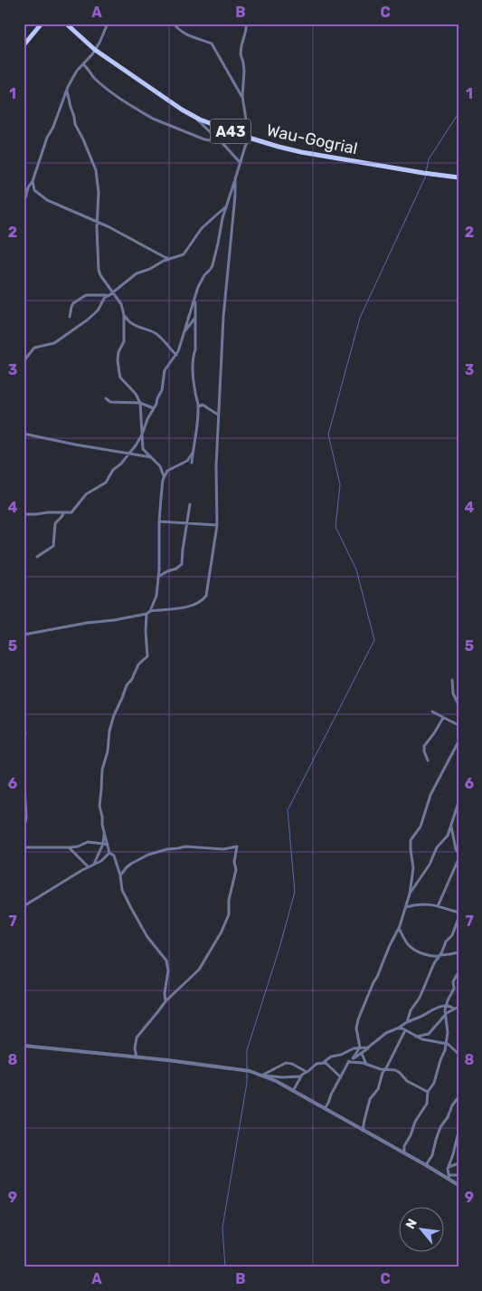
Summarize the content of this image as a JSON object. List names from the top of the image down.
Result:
{
  "streets": {
    "main road": ["A43", "Wau-Gogrial"]
  },
  "north": "top left",
  "grid": {
    "columns": ["A", "B", "C"],
    "rows": [
      "1",
      "2",
      "3",
      "4",
      "5",
      "6",
      "7",
      "8",
      "9"
    ]
  }
}
